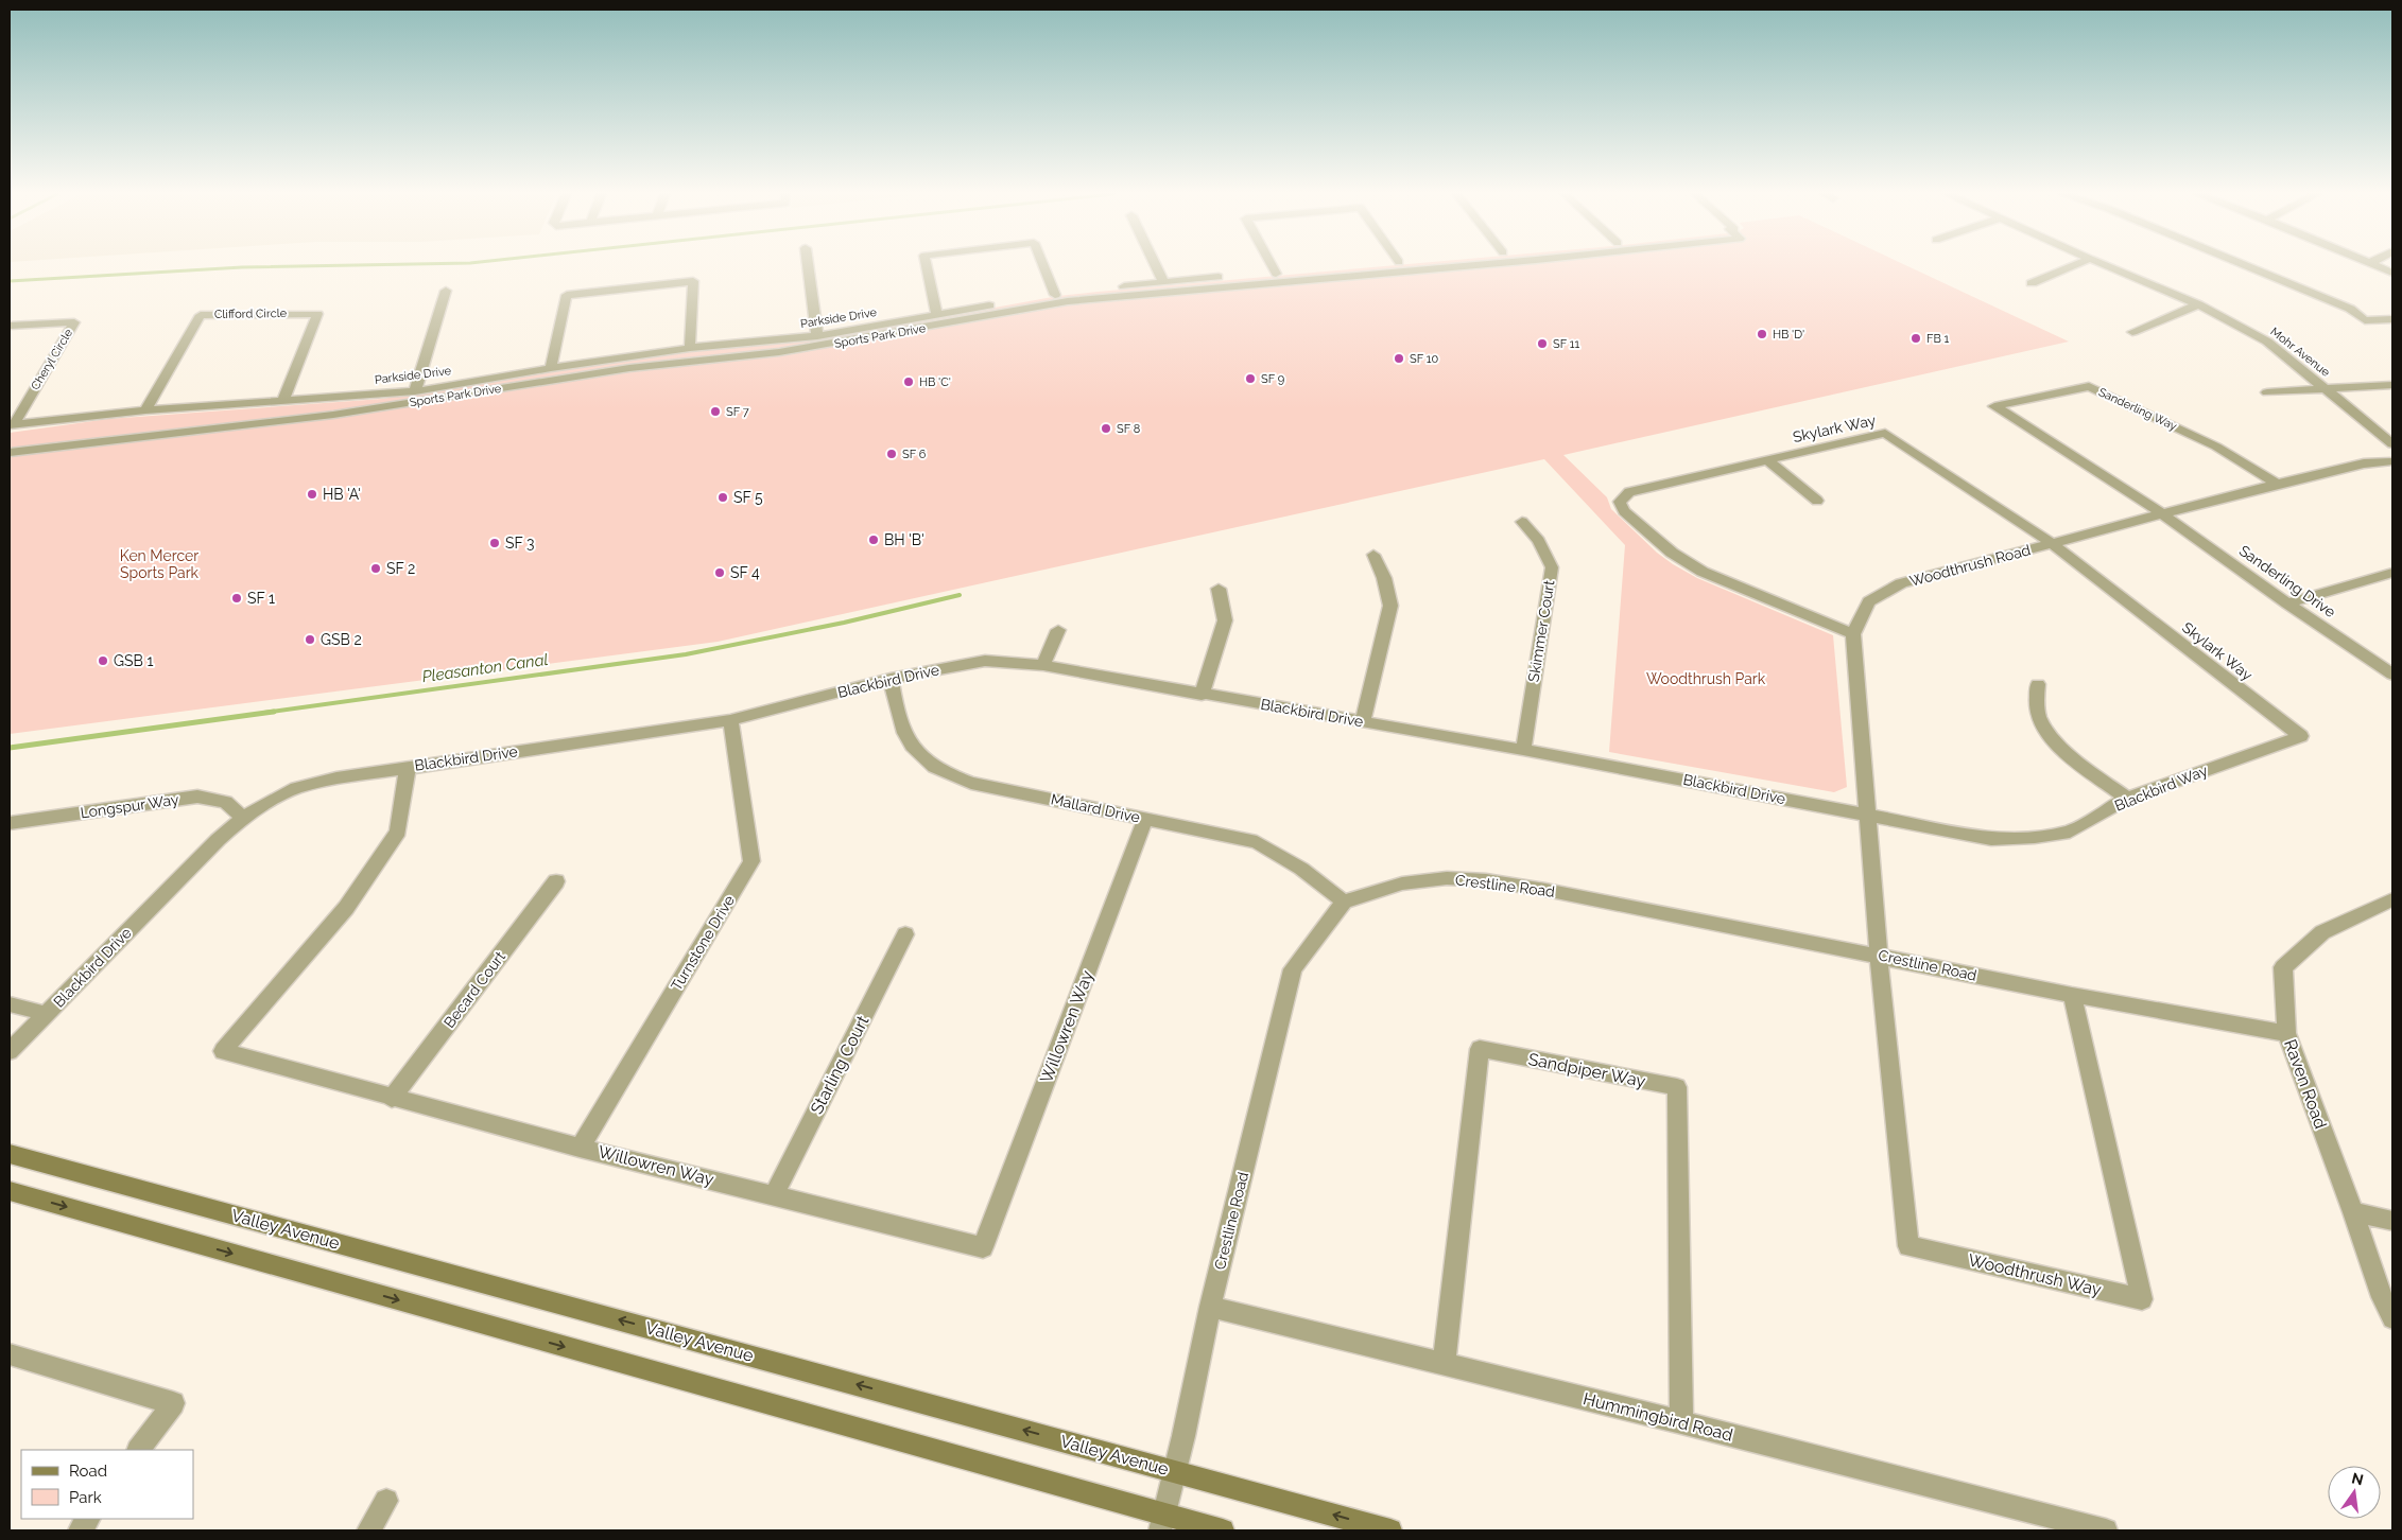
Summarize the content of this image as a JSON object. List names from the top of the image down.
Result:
{
  "streets": {
    "main road": ["Valley Avenue"],
    "street": [
      "Clifford Circle",
      "Parkside Drive",
      "Sports Park Drive",
      "Mohr Avenue",
      "Cheryl Circle",
      "Sanderling Way",
      "Skylark Way",
      "Woodthrush Road",
      "Sanderling Drive",
      "Skimmer Court",
      "Blackbird Drive",
      "Blackbird Way",
      "Longspur Way",
      "Mallard Drive",
      "Crestline Road",
      "Turnstone Drive",
      "Becard Court",
      "Willowren Way",
      "Starling Court",
      "Sandpiper Way",
      "Raven Road",
      "Woodthrush Way",
      "Hummingbird Road"
    ]
  },
  "crossings": [
    ["Clifford Circle", "Parkside Drive"],
    ["Parkside Drive", "Cheryl Circle"],
    ["Sanderling Way", "Woodthrush Road"],
    ["Sanderling Way", "Sanderling Drive"],
    ["Skylark Way", "Woodthrush Road"],
    ["Skylark Way", "Blackbird Way"],
    ["Woodthrush Road", "Sanderling Drive"],
    ["Woodthrush Road", "Blackbird Drive"],
    ["Woodthrush Road", "Blackbird Way"],
    ["Woodthrush Road", "Crestline Road"],
    ["Woodthrush Road", "Woodthrush Way"],
    ["Skimmer Court", "Blackbird Drive"],
    ["Blackbird Drive", "Blackbird Way"],
    ["Blackbird Drive", "Longspur Way"],
    ["Blackbird Drive", "Mallard Drive"],
    ["Blackbird Drive", "Turnstone Drive"],
    ["Blackbird Drive", "Willowren Way"],
    ["Mallard Drive", "Crestline Road"],
    ["Mallard Drive", "Willowren Way"],
    ["Crestline Road", "Raven Road"],
    ["Crestline Road", "Valley Avenue"],
    ["Crestline Road", "Woodthrush Way"],
    ["Crestline Road", "Hummingbird Road"],
    ["Turnstone Drive", "Willowren Way"],
    ["Becard Court", "Willowren Way"],
    ["Willowren Way", "Starling Court"],
    ["Sandpiper Way", "Hummingbird Road"]
  ],
  "water": ["Pleasanton Canal"],
  "parks": ["Ken Mercer Sports Park", "Woodthrush Park"],
  "places": [
    "HB 'D'",
    "FB 1",
    "SF 11",
    "SF 10",
    "SF 9",
    "HB 'C'",
    "SF 7",
    "SF 8",
    "SF 6",
    "HB 'A'",
    "SF 5",
    "BH 'B'",
    "SF 3",
    "SF 2",
    "SF 4",
    "SF 1",
    "GSB 2",
    "GSB 1"
  ],
  "legend": ["Road", "Park"],
  "north": "top"
}
